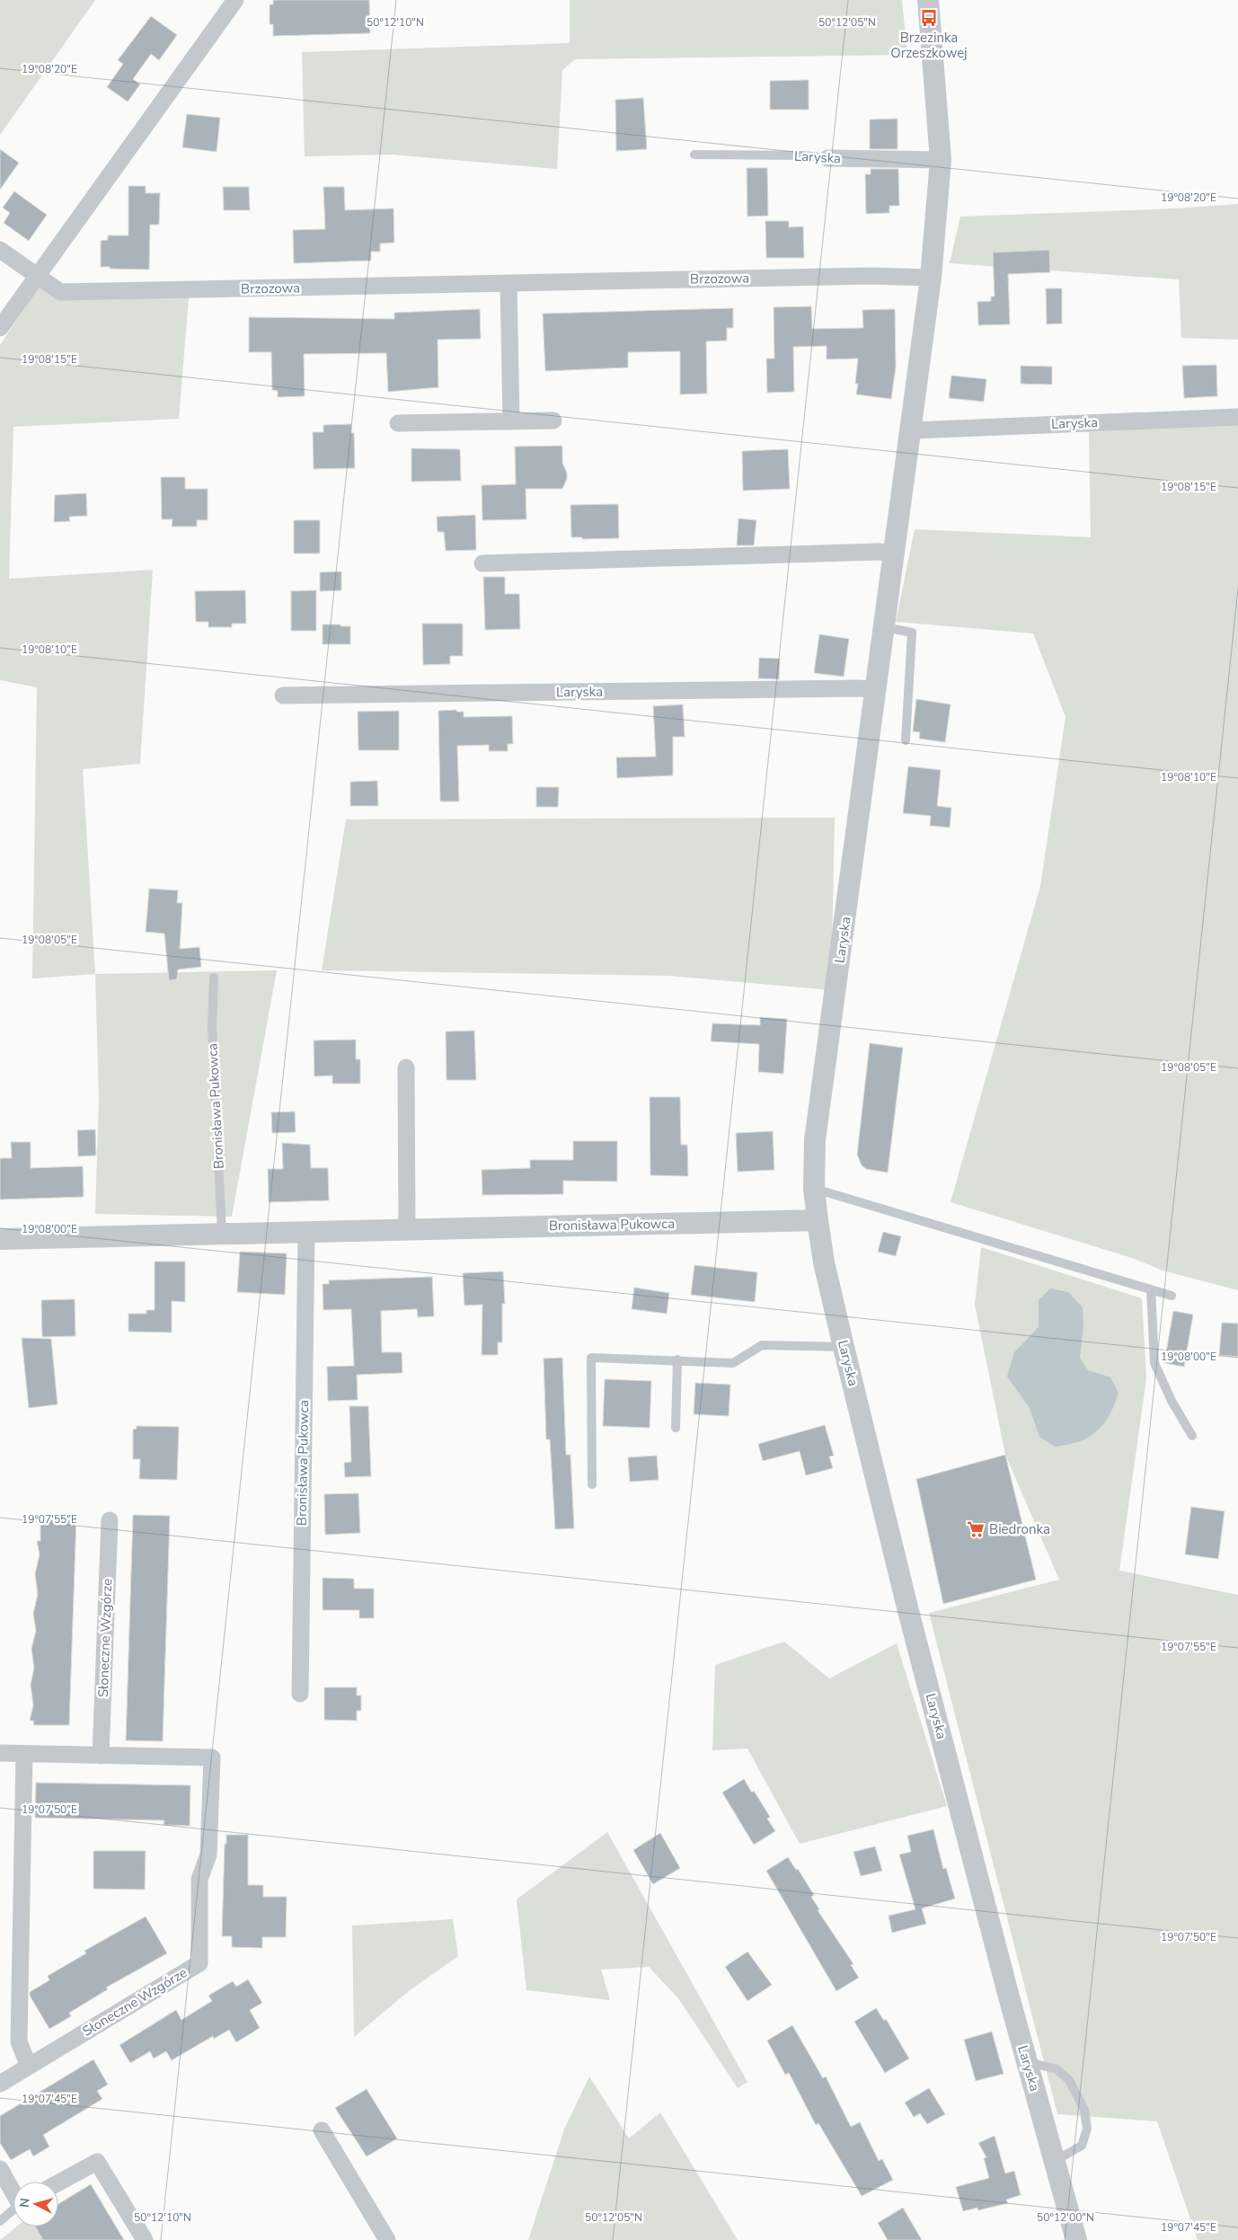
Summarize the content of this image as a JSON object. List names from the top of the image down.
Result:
{
  "streets": {
    "street": [
      "Laryska",
      "Brzozowa",
      "Bronisława Pukowca",
      "Słoneczne Wzgórze"
    ]
  },
  "crossings": [
    ["Laryska", "Brzozowa"],
    ["Laryska", "Bronisława Pukowca"]
  ],
  "places": {
    "bus stop": ["Brzezinka Orzeszkowej"],
    "supermarket": ["Biedronka"]
  },
  "north": "left",
  "coordinates": [
    "50°12'10\"N",
    "50°12'05\"N",
    "19°08'20\"E",
    "19°08'15\"E",
    "19°08'10\"E",
    "19°08'05\"E",
    "19°08'00\"E",
    "19°07'55\"E",
    "19°07'50\"E",
    "19°07'45\"E",
    "50°12'00\"N"
  ]
}
